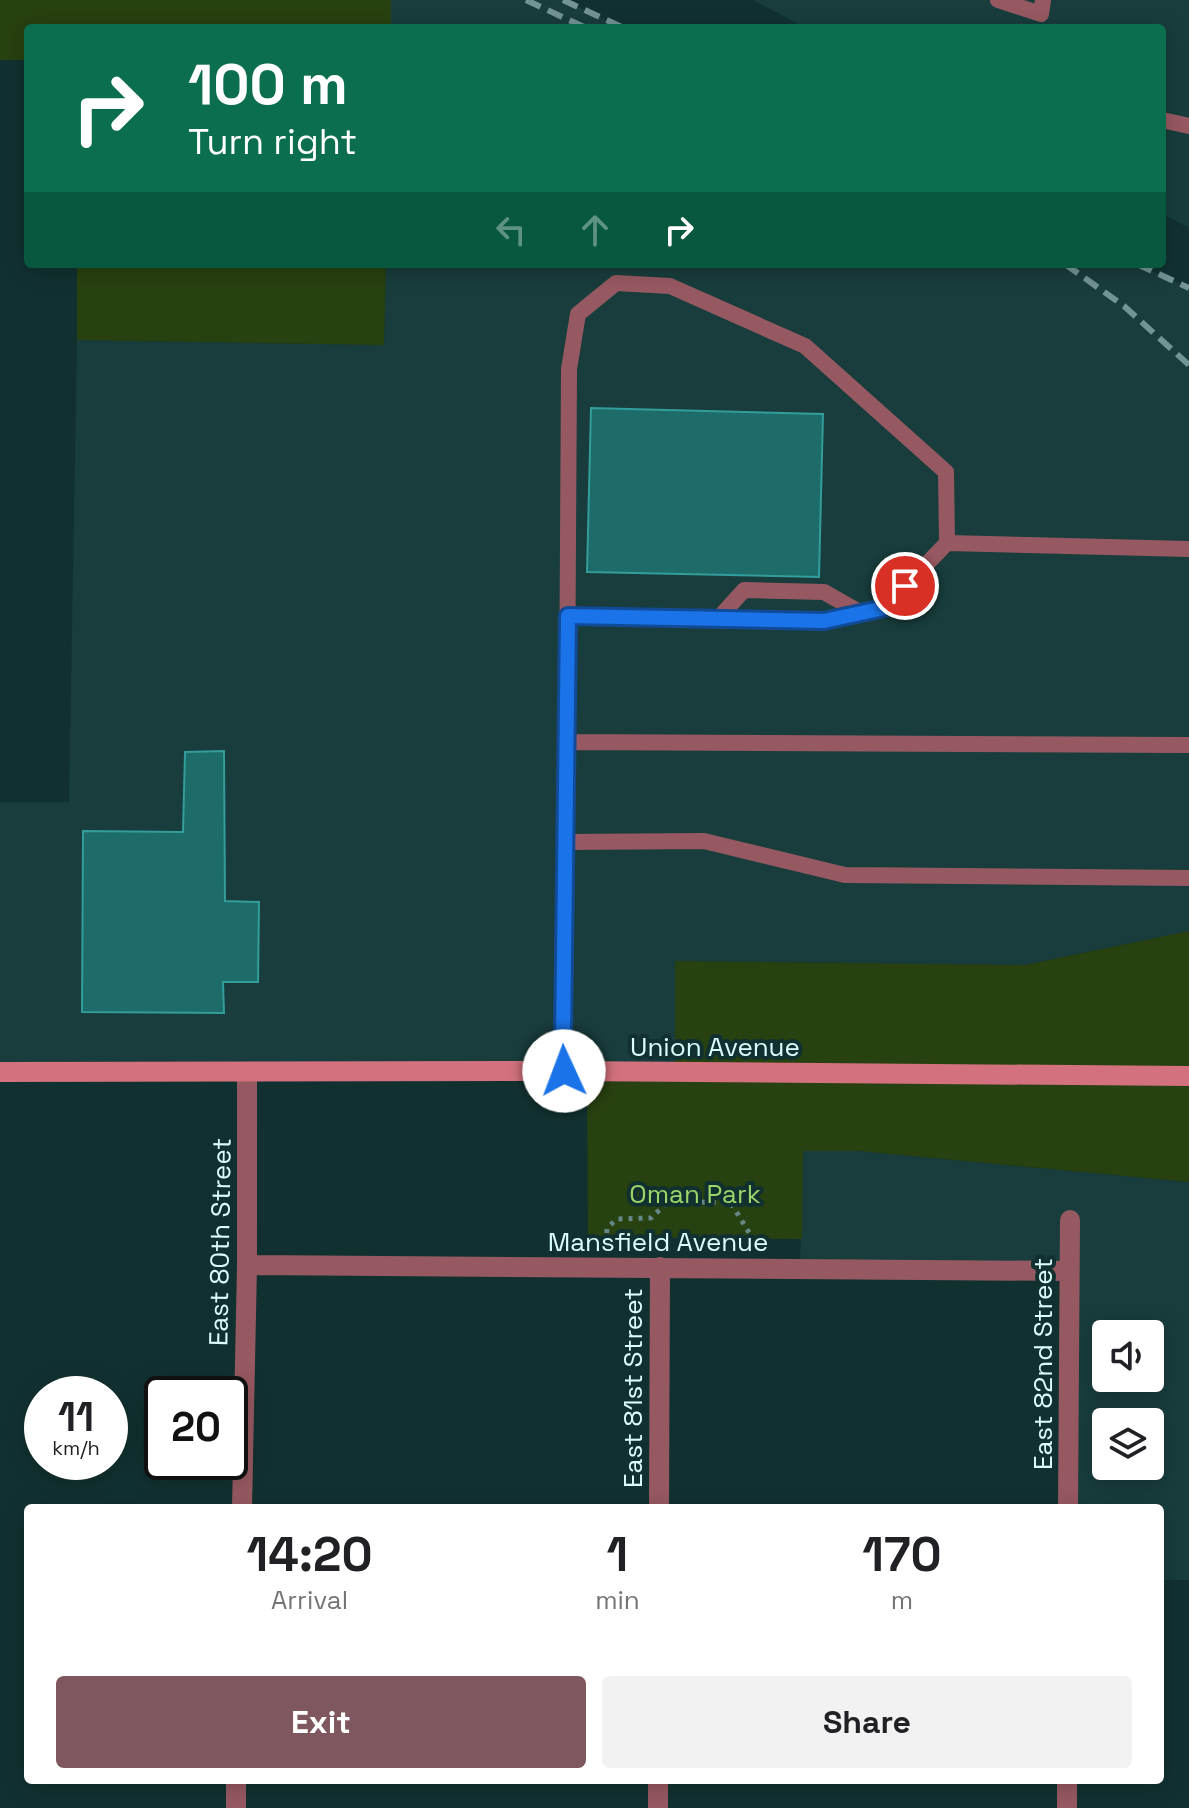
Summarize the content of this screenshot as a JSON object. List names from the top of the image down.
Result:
{
  "streets": {
    "main road": ["Union Avenue"],
    "street": [
      "East 80th Street",
      "Mansfield Avenue",
      "East 82nd Street",
      "East 81st Street"
    ]
  },
  "crossings": [
    ["Union Avenue", "East 80th Street"],
    ["East 80th Street", "Mansfield Avenue"],
    ["Mansfield Avenue", "East 82nd Street"],
    ["Mansfield Avenue", "East 81st Street"]
  ],
  "parks": ["Oman Park"],
  "page": {
    "turn": ["100 m", "Turn right"],
    "speed": "11 km/h",
    "limit": "20",
    "eta": [
      "14:20",
      "Arrival",
      "1",
      "min",
      "170",
      "m"
    ],
    "buttons": ["Exit", "Share"]
  }
}
